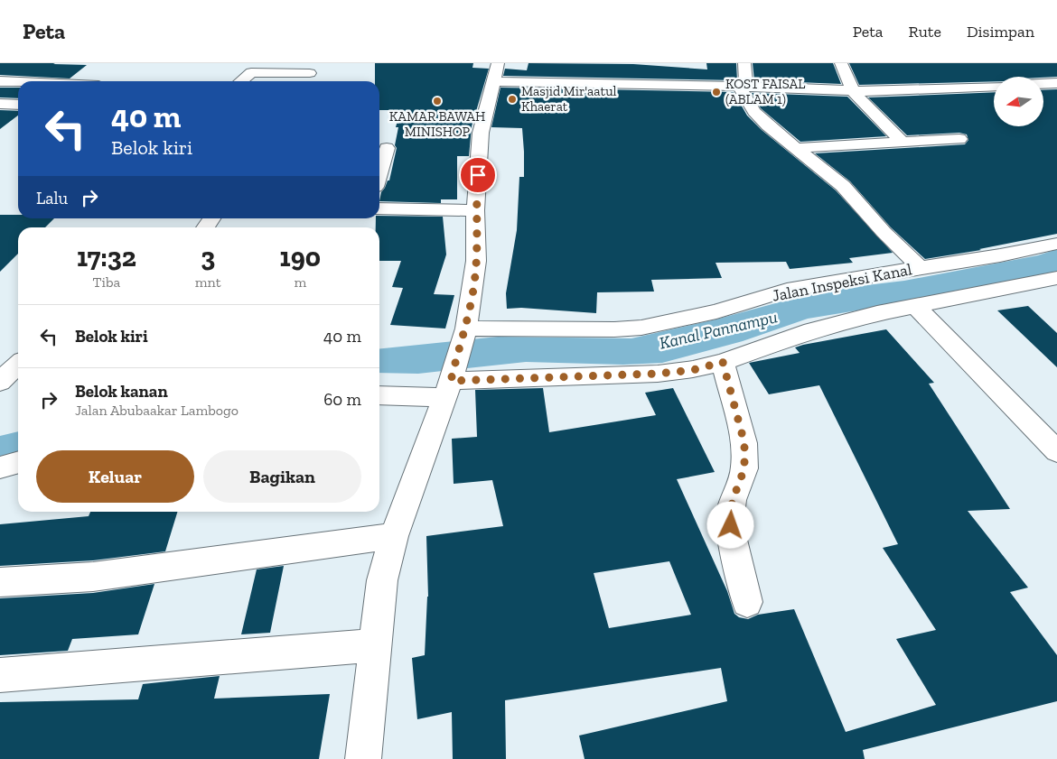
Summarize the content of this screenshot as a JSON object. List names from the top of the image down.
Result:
{
  "streets": {
    "street": ["Jalan Inspeksi Kanal"]
  },
  "water": ["Kanal Pannampu"],
  "places": ["KOST FAISAL (ABLAM 1)", "Masjid Mir'aatul Khaerat", "KAMAR BAWAH MINISHOP"],
  "north": "left",
  "page": {
    "header": "Peta",
    "nav": ["Peta", "Rute", "Disimpan"],
    "turn": ["40 m", "Belok kiri"],
    "then": "Lalu",
    "eta": [
      "17:32",
      "Tiba",
      "3",
      "mnt",
      "190",
      "m"
    ],
    "list": [
      {
        "name": "Belok kiri",
        "value": "40 m"
      },
      {
        "name": "Belok kanan",
        "note": "Jalan Abubaakar Lambogo",
        "value": "60 m"
      }
    ],
    "buttons": ["Keluar", "Bagikan"]
  }
}
